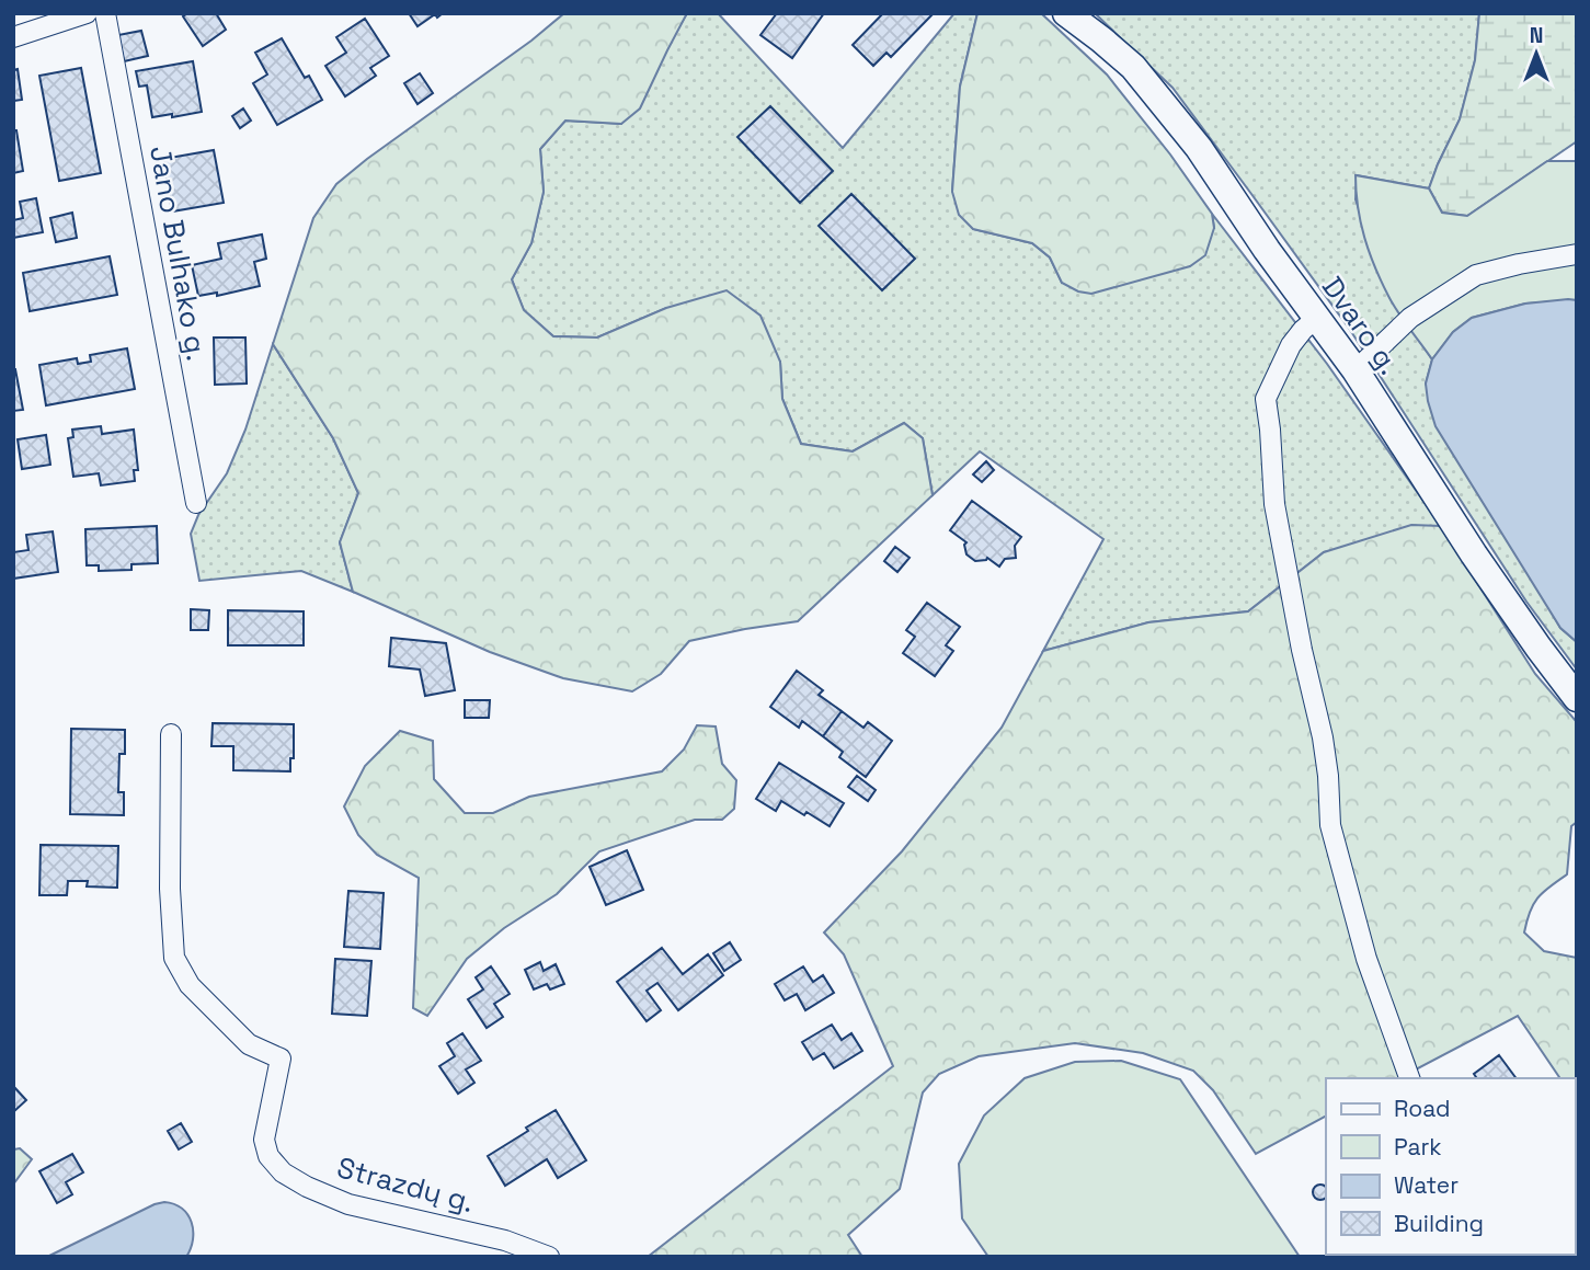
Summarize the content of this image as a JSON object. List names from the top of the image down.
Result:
{
  "streets": {
    "main road": ["Dvaro g."],
    "street": ["Jano Bulhako g.", "Strazdų g."]
  },
  "legend": [
    "Road",
    "Park",
    "Water",
    "Building"
  ],
  "north": "top"
}
